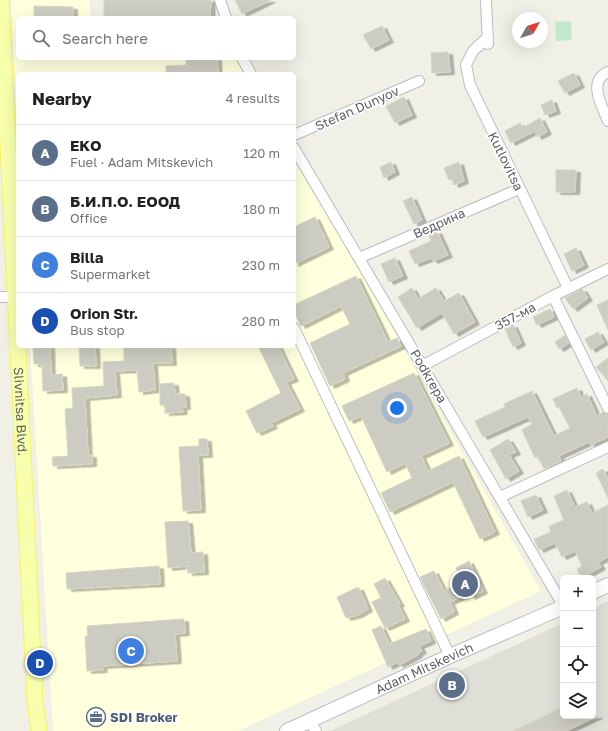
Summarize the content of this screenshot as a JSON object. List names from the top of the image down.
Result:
{
  "streets": {
    "main road": ["Slivnitsa Blvd."],
    "street": [
      "Stefan Dunyov",
      "Kutlovitsa",
      "Ведрина",
      "357-ма",
      "Podkrepa",
      "Adam Mitskevich"
    ]
  },
  "crossings": [
    ["Kutlovitsa", "Ведрина"],
    ["Kutlovitsa", "357-ма"],
    ["Ведрина", "Podkrepa"],
    ["357-ма", "Podkrepa"]
  ],
  "places": {
    "office": ["SDI Broker"]
  },
  "north": "top right",
  "page": {
    "search": "Search here",
    "heading": ["Nearby", "4 results"],
    "list": [
      {
        "mark": "A",
        "name": "EKO",
        "note": "Fuel · Adam Mitskevich",
        "value": "120 m"
      },
      {
        "mark": "B",
        "name": "Б.И.П.О. ЕООД",
        "note": "Office",
        "value": "180 m"
      },
      {
        "mark": "C",
        "name": "Billa",
        "note": "Supermarket",
        "value": "230 m"
      },
      {
        "mark": "D",
        "name": "Orion Str.",
        "note": "Bus stop",
        "value": "280 m"
      }
    ],
    "pins": [
      "A",
      "C",
      "D",
      "B"
    ],
    "map_buttons": ["+", "−"]
  }
}
